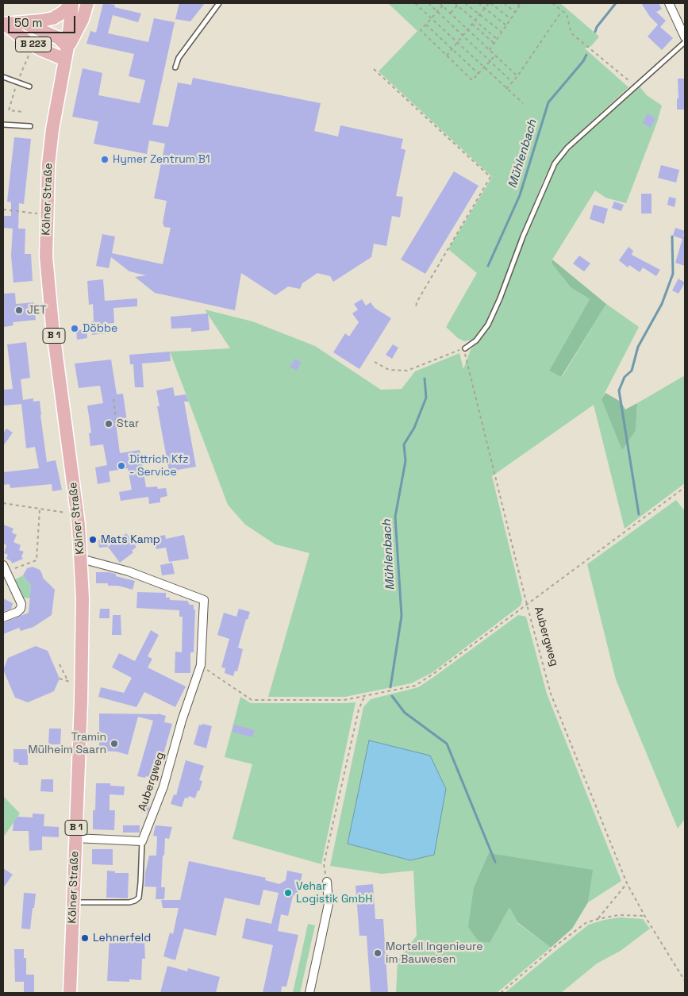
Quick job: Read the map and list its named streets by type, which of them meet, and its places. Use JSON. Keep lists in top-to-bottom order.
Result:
{
  "streets": {
    "main road": ["B 223", "Kölner Straße", "B 1"],
    "street": ["Aubergweg"]
  },
  "crossings": [
    ["B 223", "Kölner Straße"],
    ["Kölner Straße", "Aubergweg"]
  ],
  "water": ["Mühlenbach"],
  "places": [
    "Hymer Zentrum B1",
    "JET",
    "Döbbe",
    "Star",
    "Dittrich Kfz - Service",
    "Mats Kamp",
    "Tramin Mülheim Saarn",
    "Vehar Logistik GmbH",
    "Lehnerfeld",
    "Mortell Ingenieure im Bauwesen"
  ],
  "scale_bar": "50 m"
}
